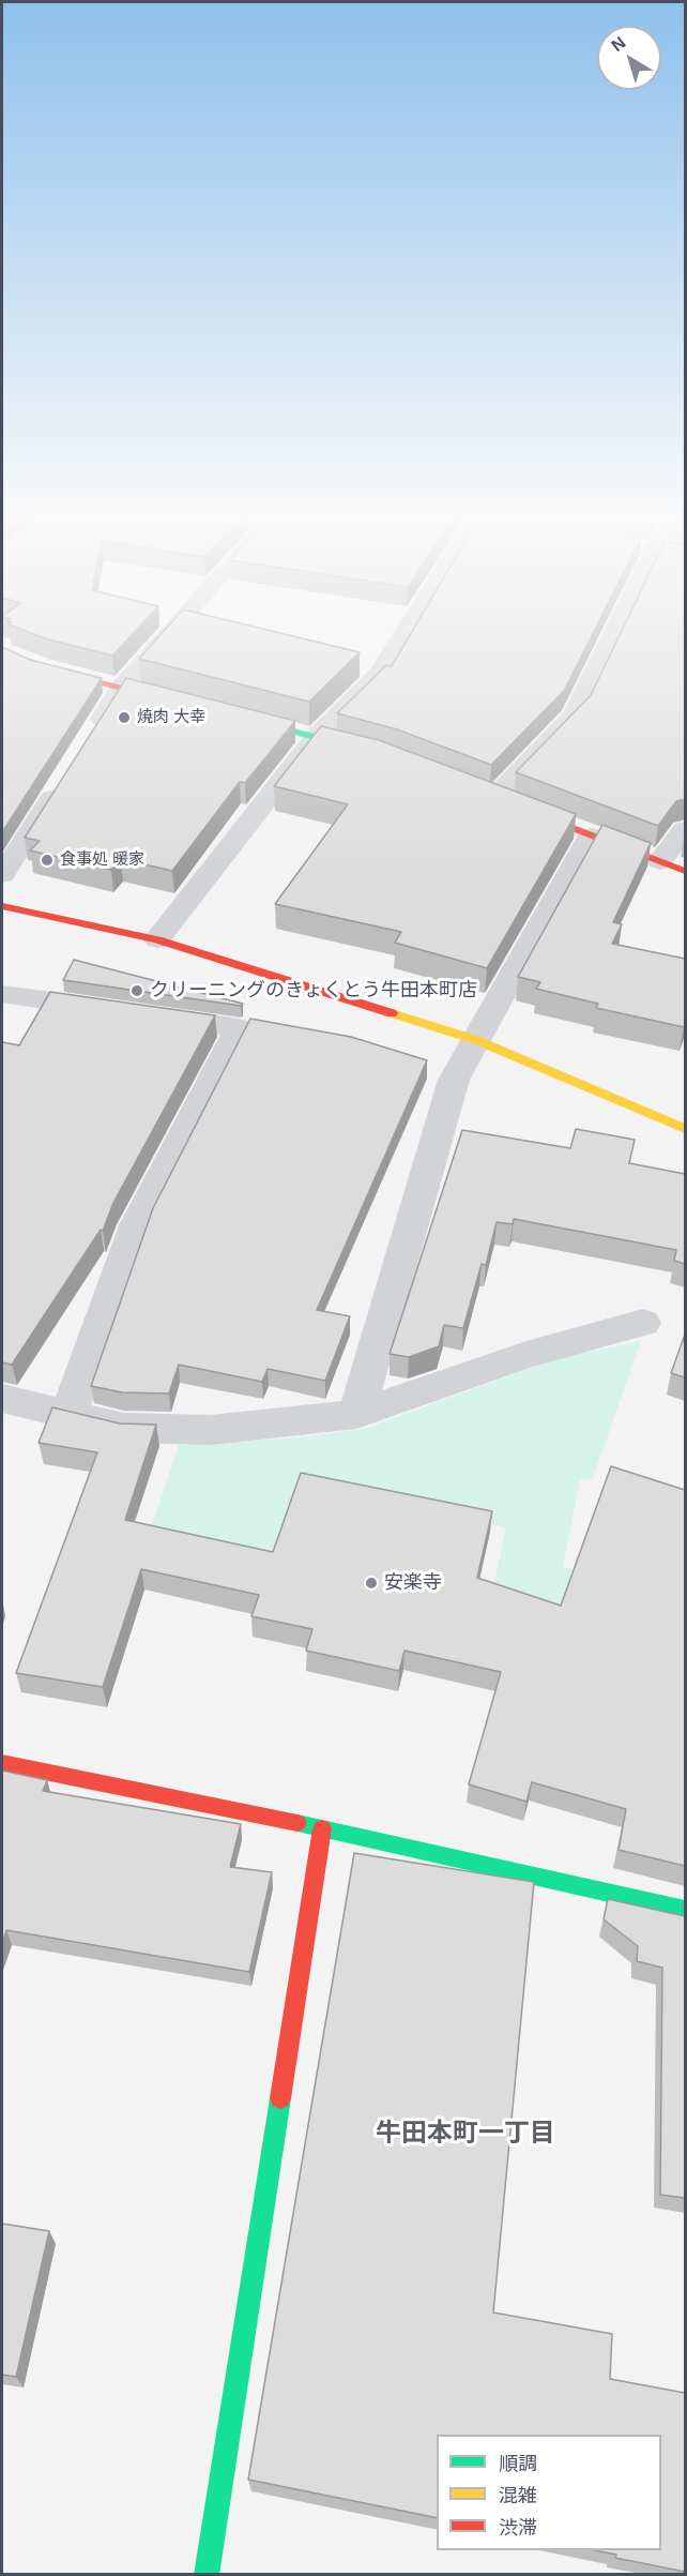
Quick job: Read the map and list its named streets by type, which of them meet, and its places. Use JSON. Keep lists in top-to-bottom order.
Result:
{
  "districts": ["牛田本町一丁目"],
  "places": [
    "焼肉 大幸",
    "食事処 暖家",
    "クリーニングのきょくとう牛田本町店",
    "安楽寺"
  ],
  "legend": ["順調", "混雑", "渋滞"],
  "north": "top left"
}
